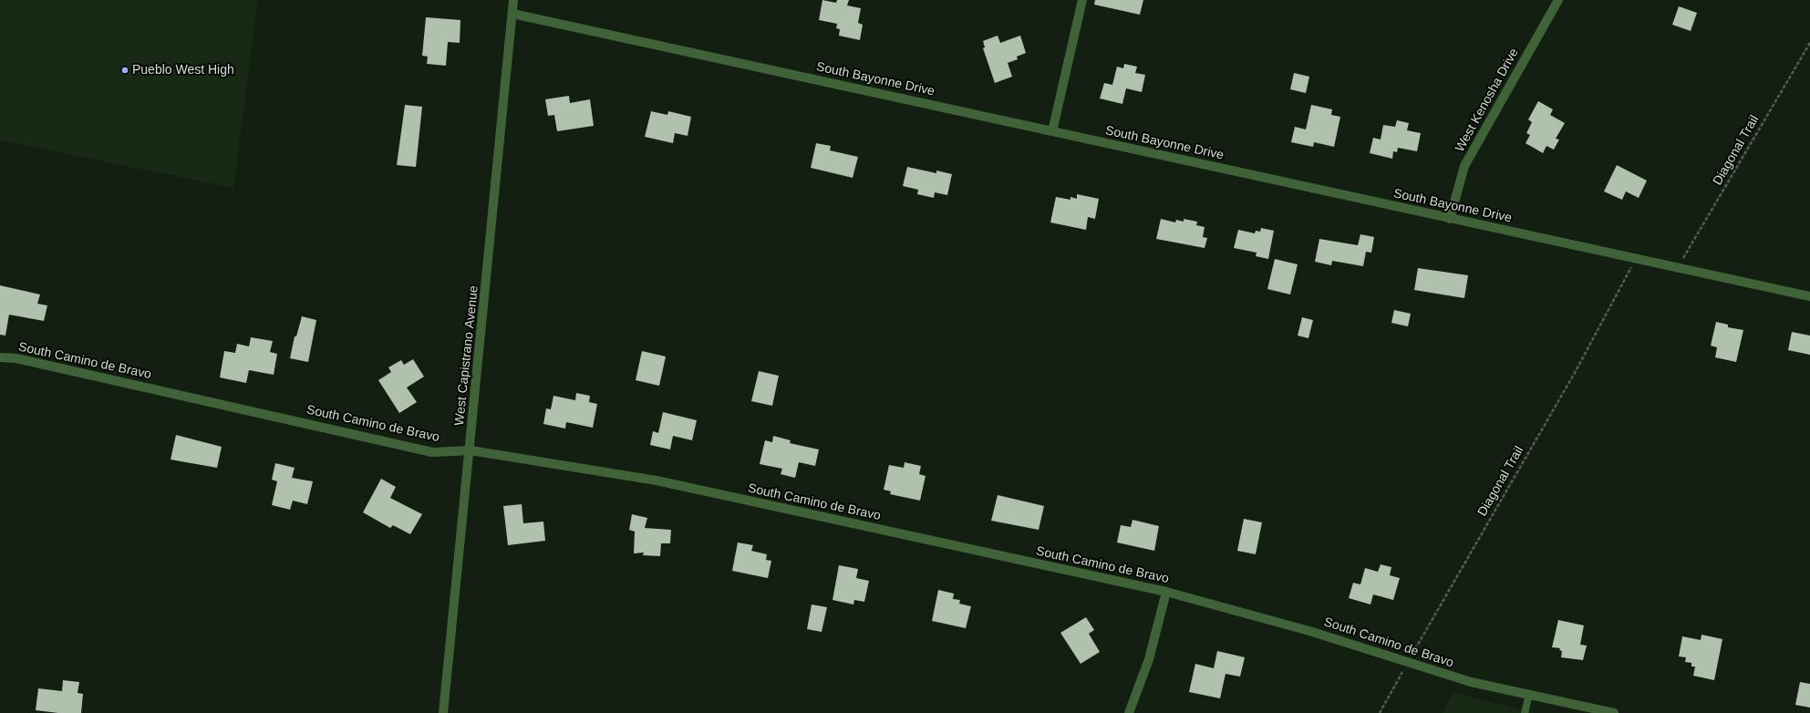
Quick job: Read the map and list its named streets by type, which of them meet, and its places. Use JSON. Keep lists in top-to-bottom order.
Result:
{
  "streets": {
    "street": [
      "South Bayonne Drive",
      "West Kenosha Drive",
      "West Capistrano Avenue",
      "South Camino de Bravo"
    ],
    "path": ["Diagonal Trail"]
  },
  "crossings": [
    ["South Bayonne Drive", "West Kenosha Drive"],
    ["South Bayonne Drive", "Diagonal Trail"],
    ["South Bayonne Drive", "West Capistrano Avenue"],
    ["Diagonal Trail", "South Camino de Bravo"],
    ["West Capistrano Avenue", "South Camino de Bravo"]
  ],
  "places": ["Pueblo West High"]
}
